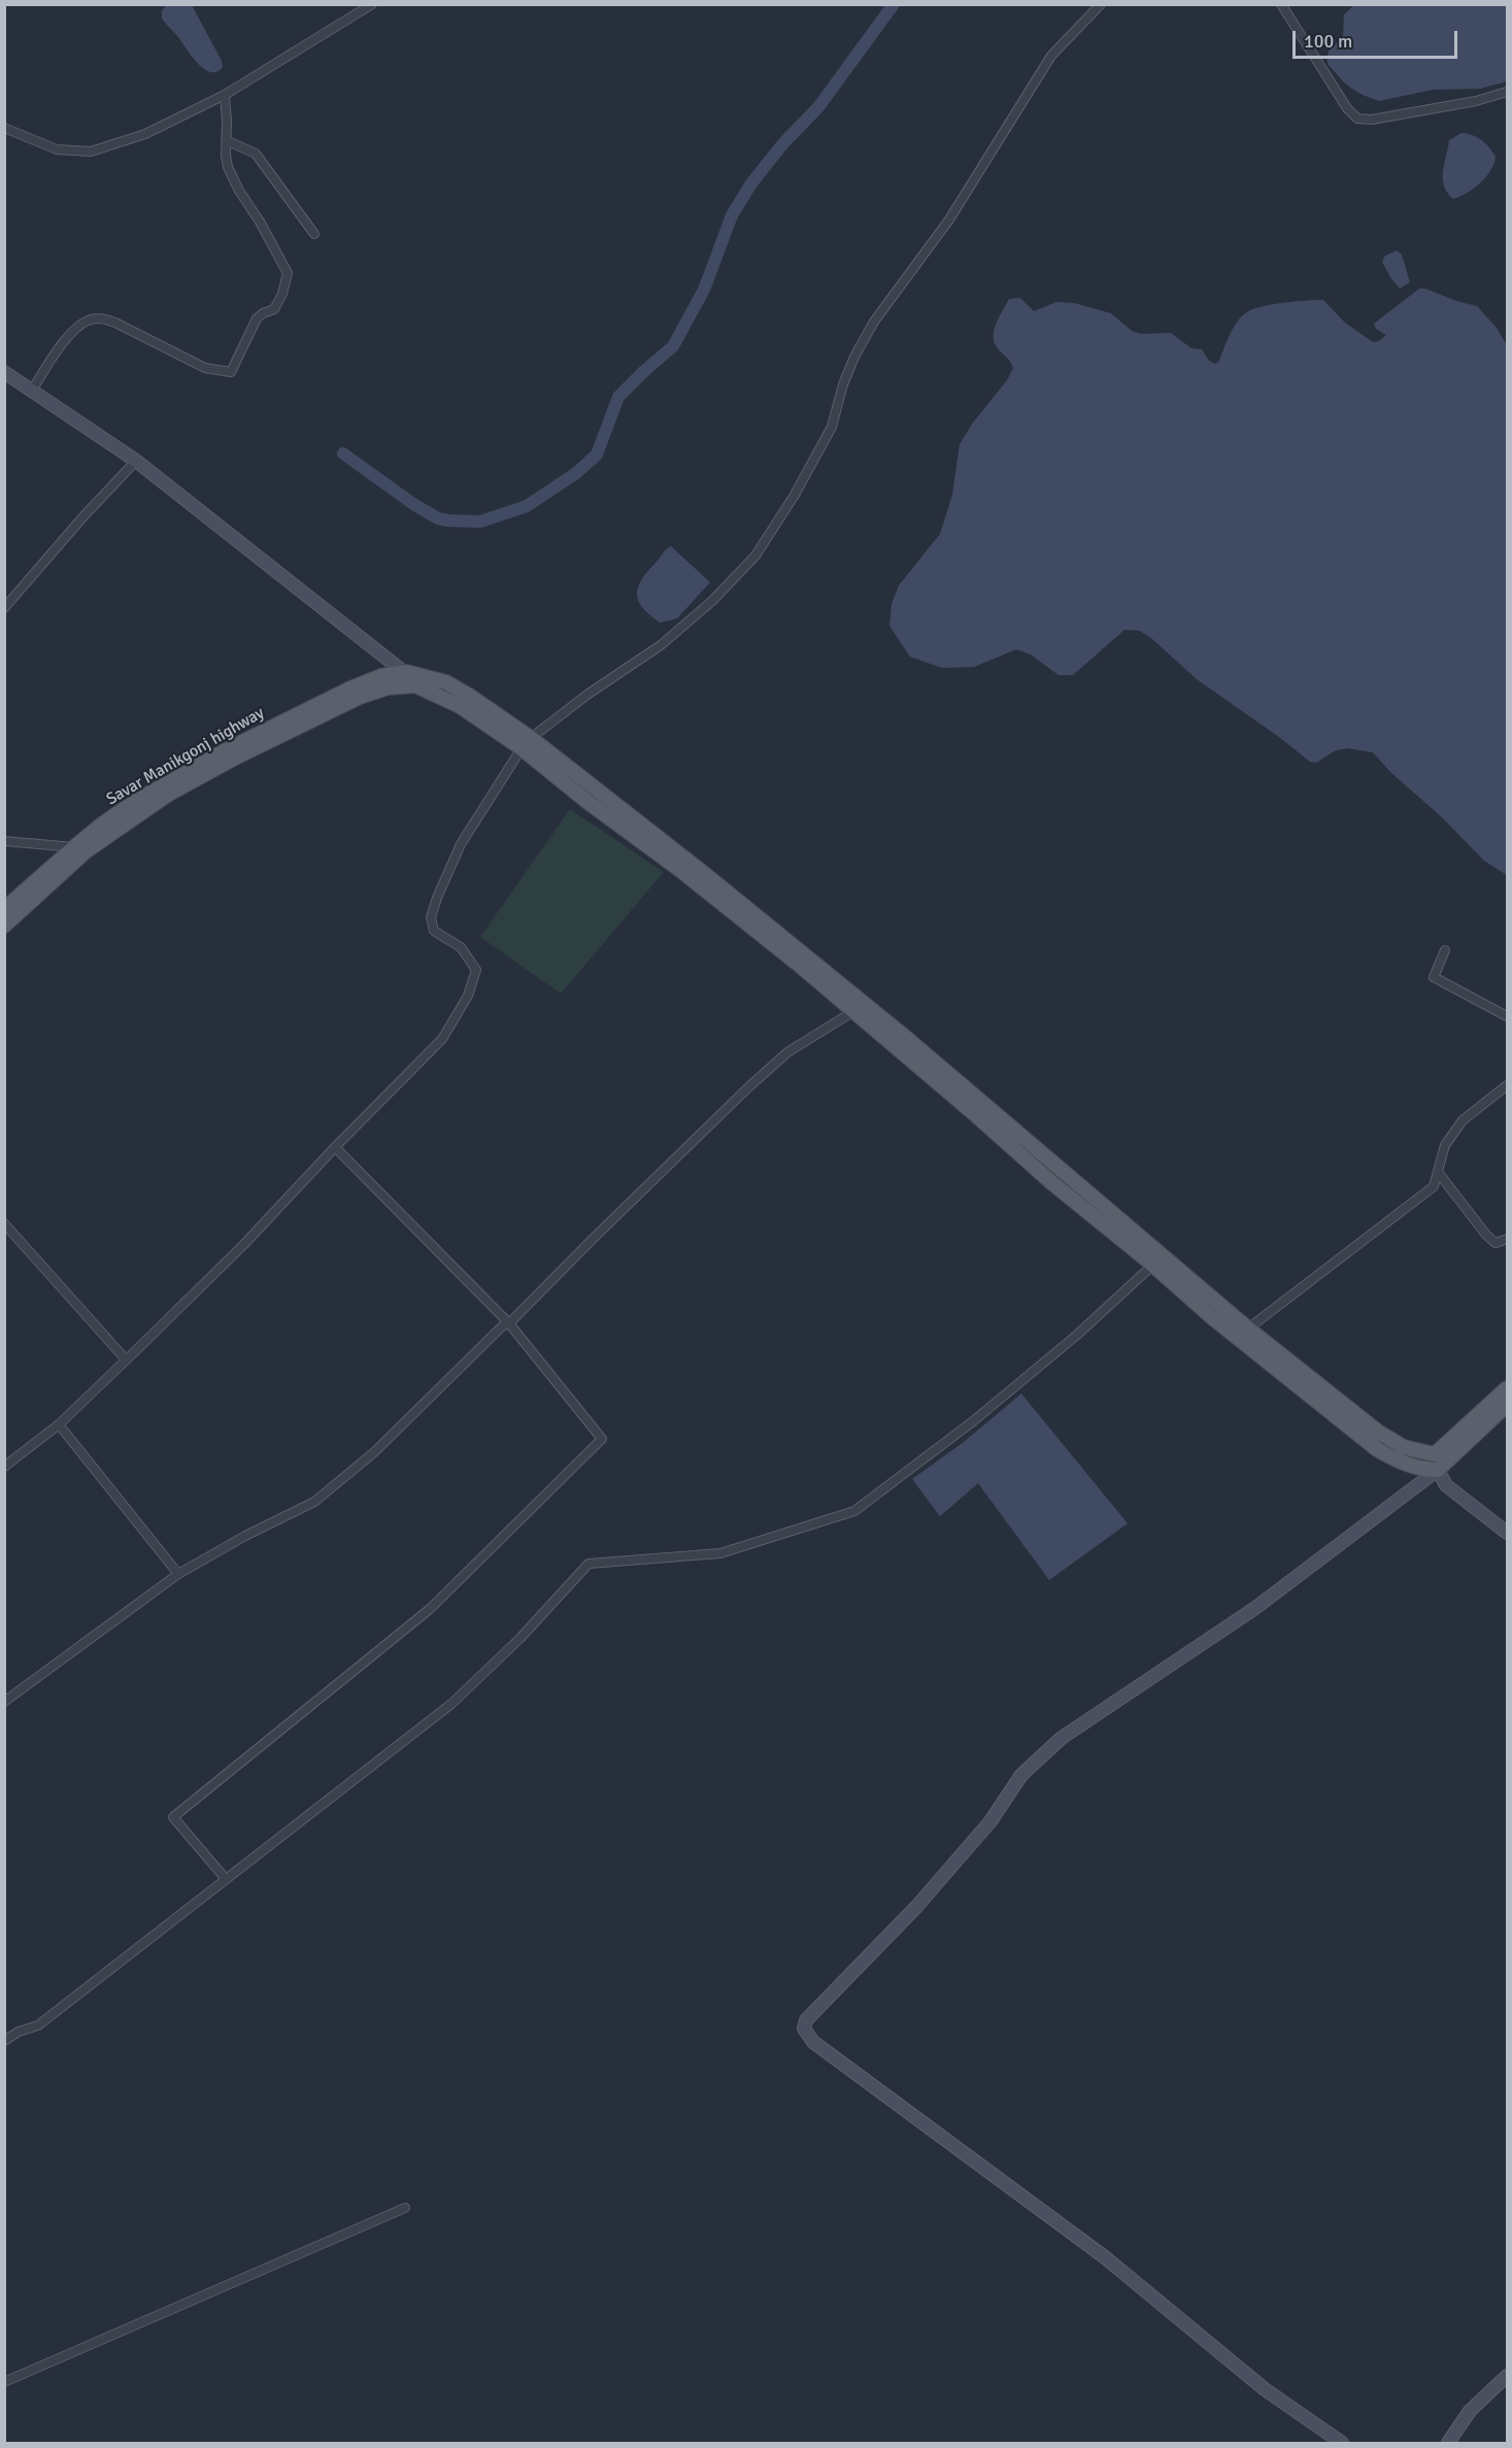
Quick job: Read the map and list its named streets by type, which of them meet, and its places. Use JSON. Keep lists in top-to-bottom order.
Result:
{
  "streets": {
    "main road": ["Savar Manikgonj highway"]
  },
  "scale_bar": "100 m"
}
